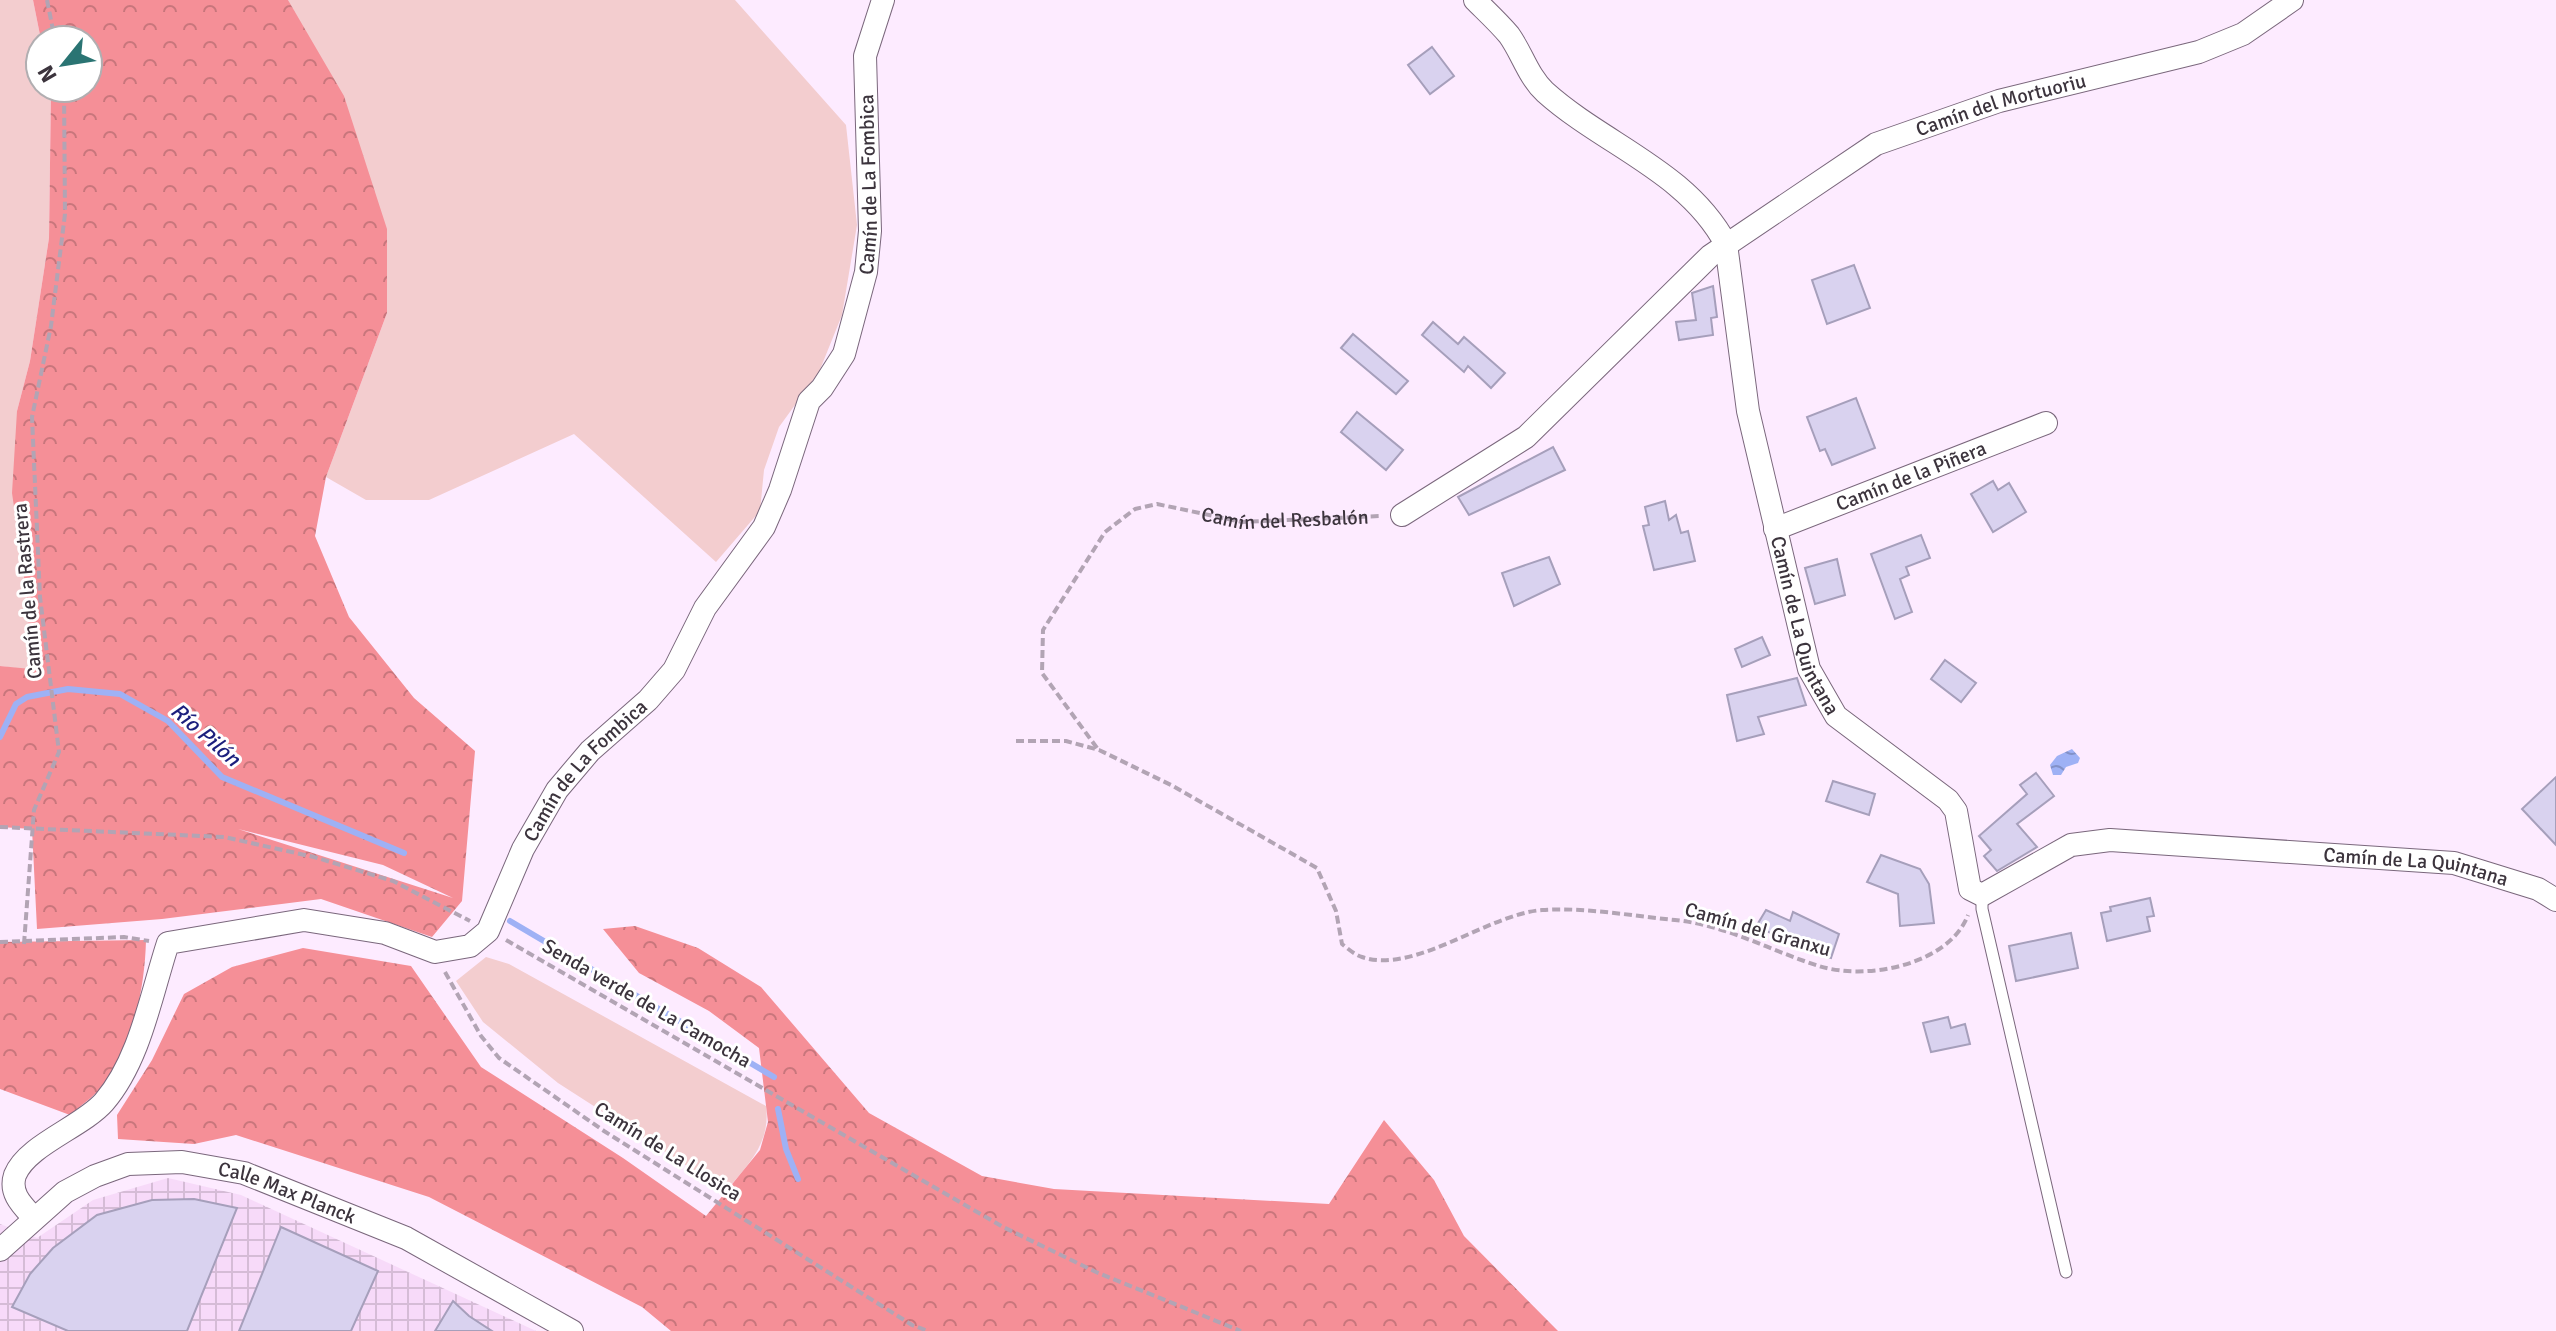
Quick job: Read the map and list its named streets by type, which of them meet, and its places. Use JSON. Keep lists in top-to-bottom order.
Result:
{
  "streets": {
    "street": [
      "Camín del Mortuoriu",
      "Camín de La Fombica",
      "Camín de la Piñera",
      "Camín de La Quintana",
      "Calle Max Planck"
    ],
    "path": [
      "Camín del Resbalón",
      "Camín de la Rastrera",
      "Camín del Granxu",
      "Senda verde de La Camocha",
      "Camín de La Llosica"
    ]
  },
  "crossings": [
    ["Camín del Mortuoriu", "Camín de La Quintana"],
    ["Camín de La Fombica", "Senda verde de La Camocha"],
    ["Camín de la Piñera", "Camín de La Quintana"],
    ["Camín del Resbalón", "Camín del Granxu"],
    ["Camín de la Rastrera", "Senda verde de La Camocha"],
    ["Camín de La Quintana", "Camín del Granxu"]
  ],
  "water": ["Río Pilón"],
  "north": "bottom left"
}
